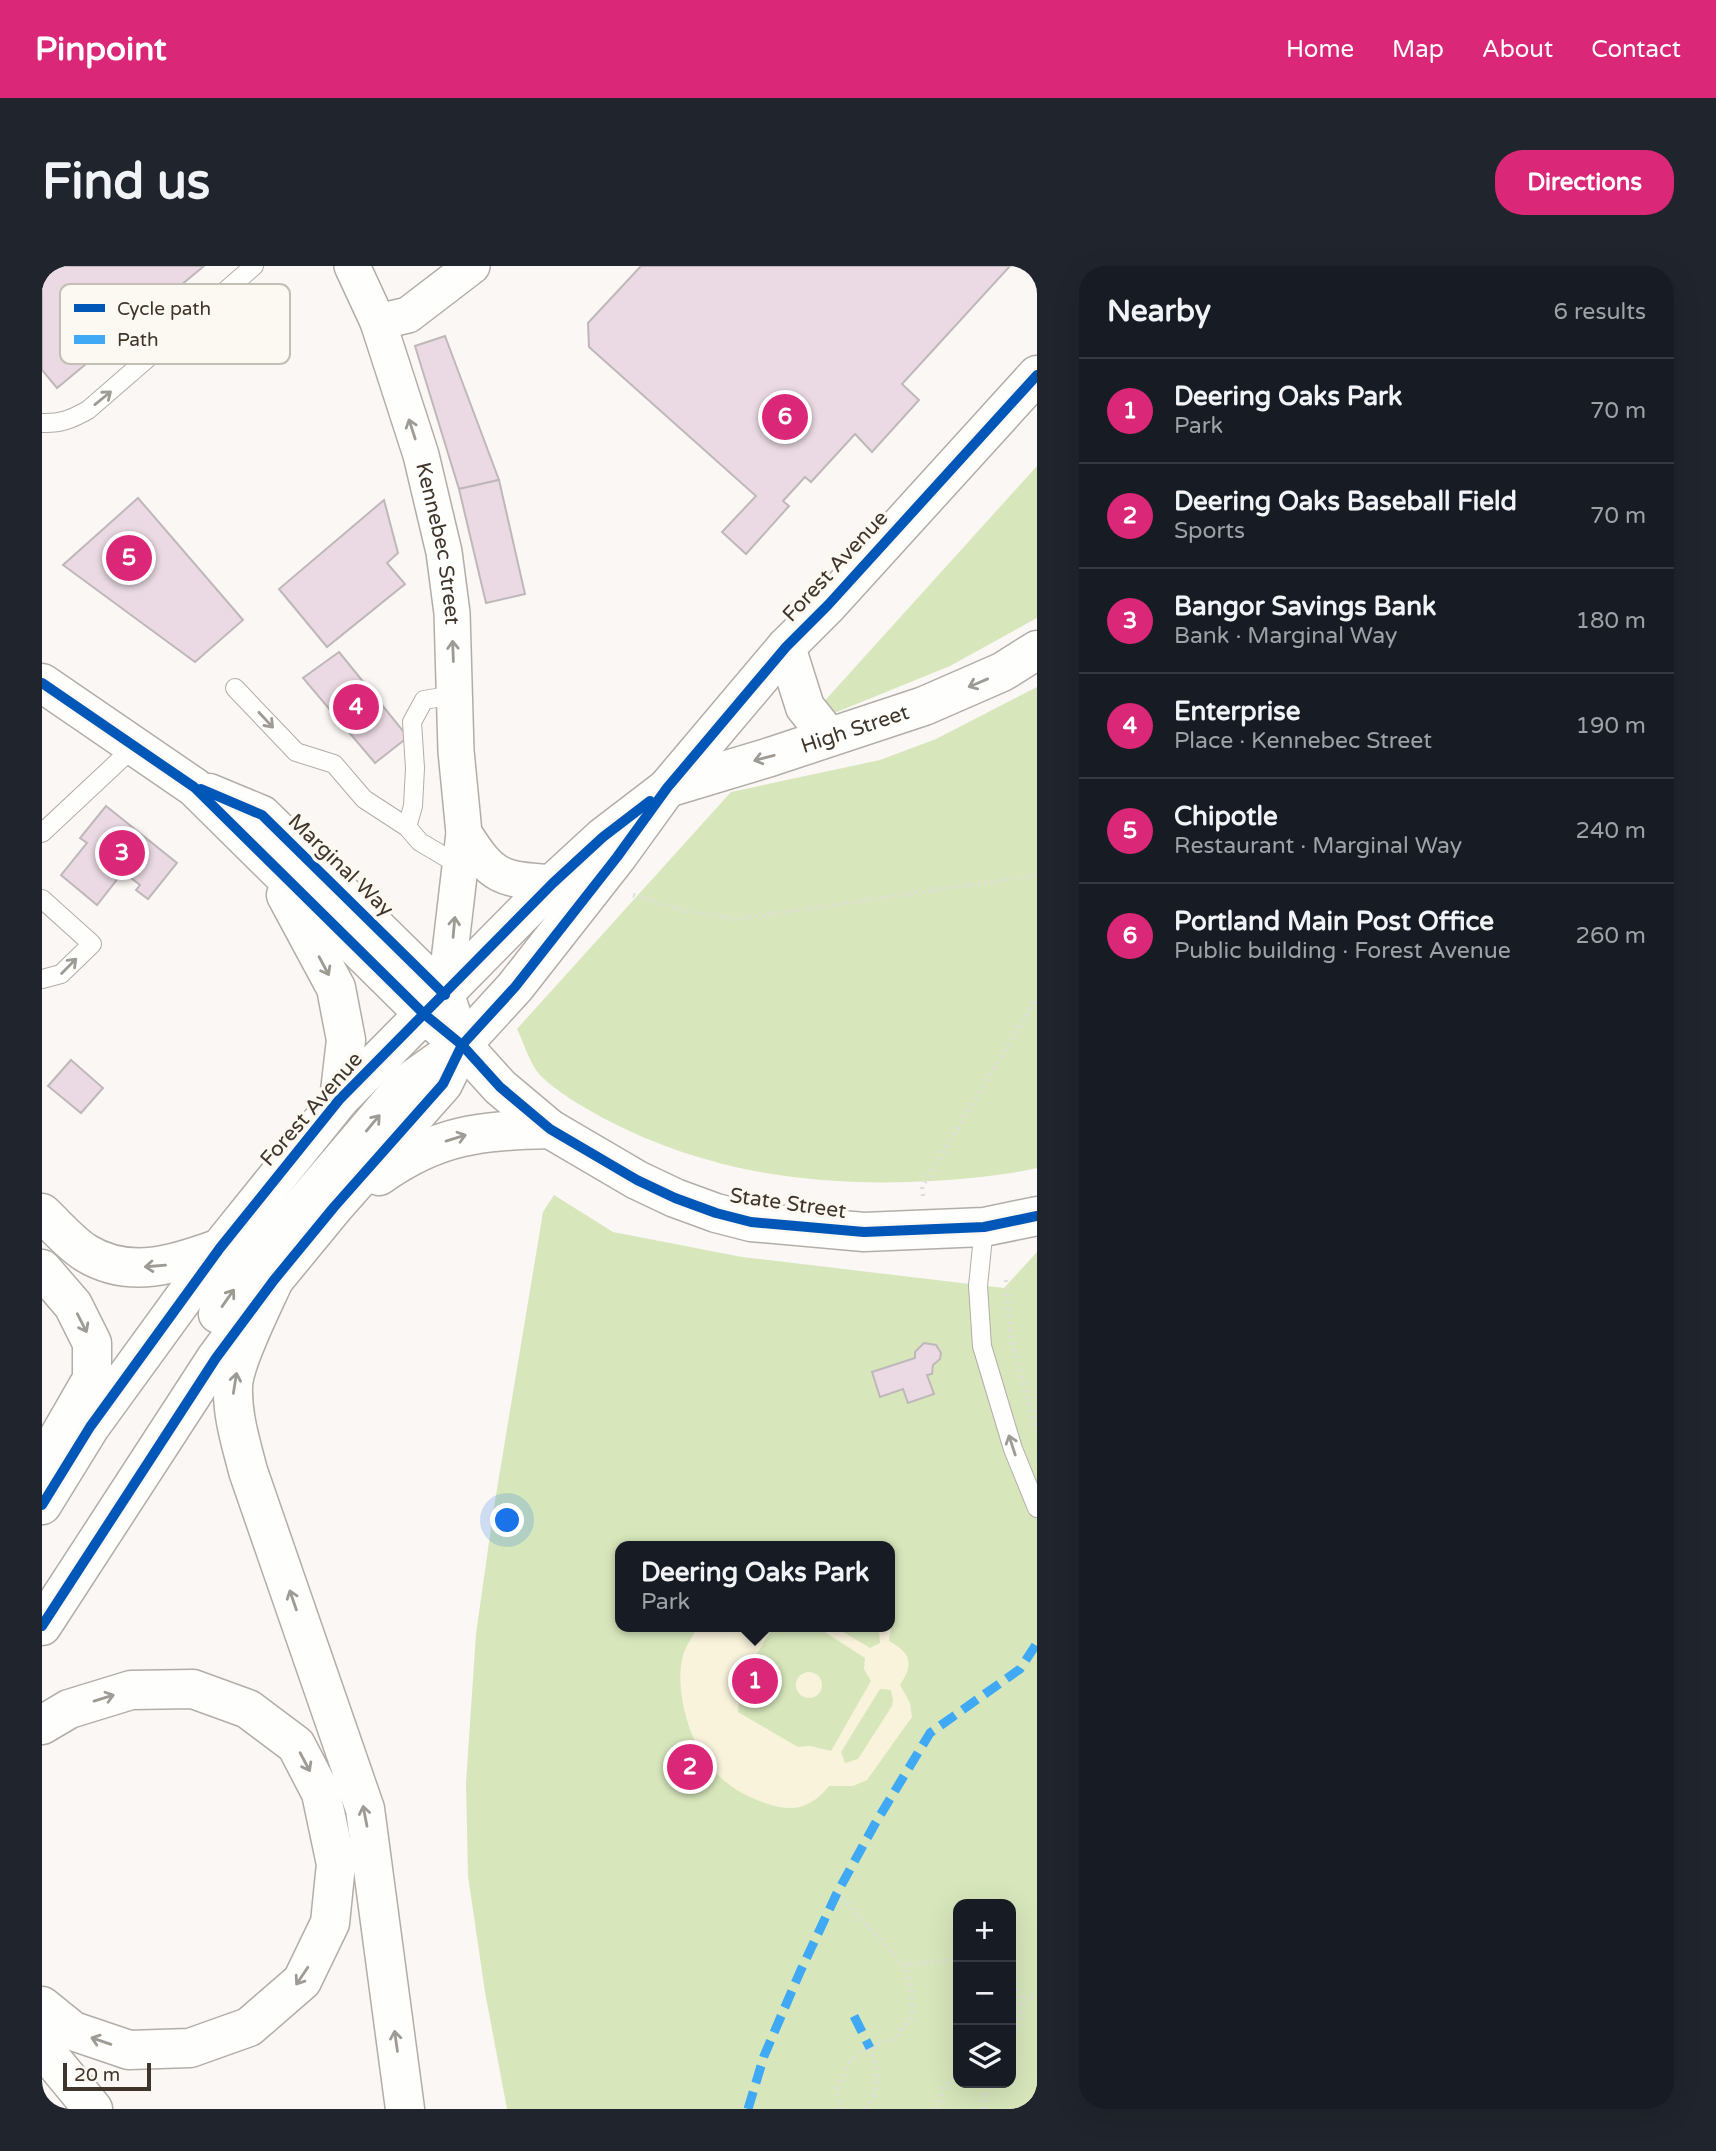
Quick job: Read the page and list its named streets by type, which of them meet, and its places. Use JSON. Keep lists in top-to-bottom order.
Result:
{
  "streets": {
    "main road": [
      "Forest Avenue",
      "High Street",
      "Marginal Way",
      "State Street"
    ],
    "street": ["Kennebec Street"]
  },
  "crossings": [
    ["Kennebec Street", "Forest Avenue"],
    ["Kennebec Street", "Marginal Way"],
    ["Forest Avenue", "High Street"],
    ["Forest Avenue", "Marginal Way"],
    ["Forest Avenue", "State Street"],
    ["Marginal Way", "State Street"]
  ],
  "one_way": ["Kennebec Street", "High Street"],
  "legend": ["Cycle path", "Path"],
  "scale_bar": "20 m",
  "page": {
    "header": "Pinpoint",
    "nav": [
      "Home",
      "Map",
      "About",
      "Contact"
    ],
    "buttons": "Directions",
    "title": "Find us",
    "heading": ["Nearby", "6 results"],
    "list": [
      {
        "mark": "1",
        "name": "Deering Oaks Park",
        "note": "Park",
        "value": "70 m"
      },
      {
        "mark": "2",
        "name": "Deering Oaks Baseball Field",
        "note": "Sports",
        "value": "70 m"
      },
      {
        "mark": "3",
        "name": "Bangor Savings Bank",
        "note": "Bank · Marginal Way",
        "value": "180 m"
      },
      {
        "mark": "4",
        "name": "Enterprise",
        "note": "Place · Kennebec Street",
        "value": "190 m"
      },
      {
        "mark": "5",
        "name": "Chipotle",
        "note": "Restaurant · Marginal Way",
        "value": "240 m"
      },
      {
        "mark": "6",
        "name": "Portland Main Post Office",
        "note": "Public building · Forest Avenue",
        "value": "260 m"
      }
    ],
    "pins": [
      "6",
      "5",
      "4",
      "3",
      "1",
      "2"
    ],
    "popup": ["Deering Oaks Park", "Park"],
    "map_buttons": ["+", "−"],
    "scale": "20 m"
  }
}
